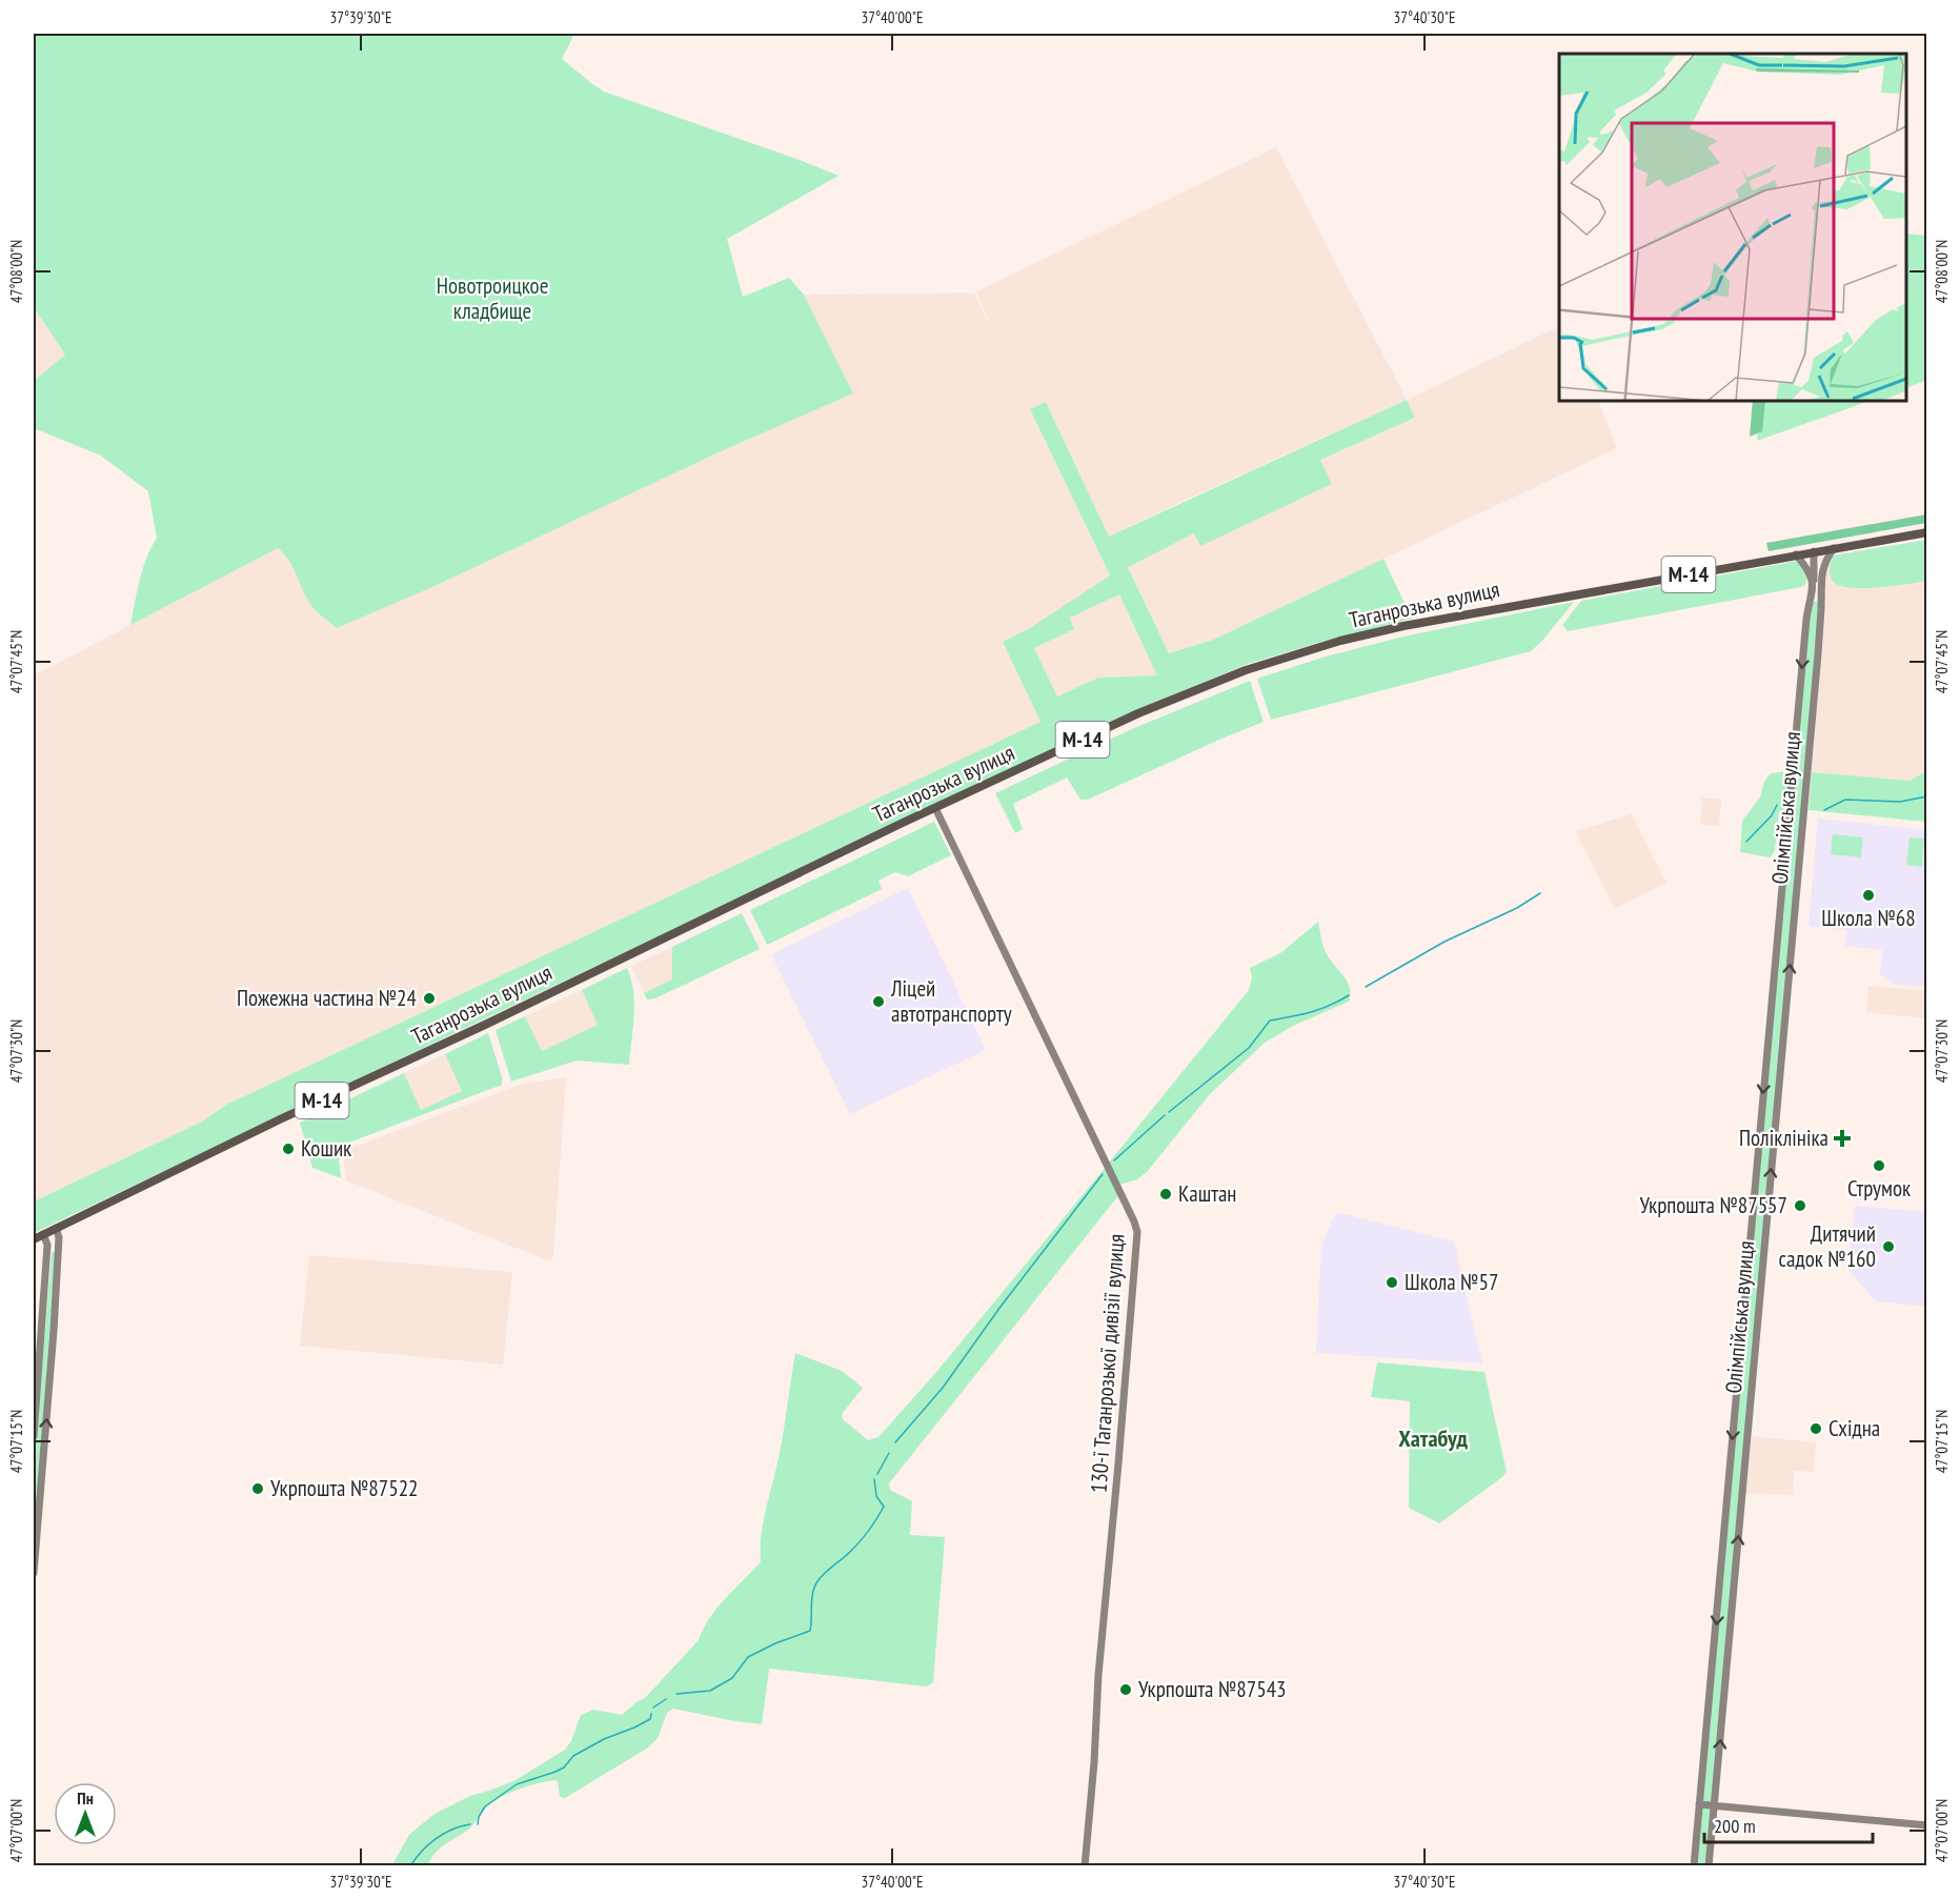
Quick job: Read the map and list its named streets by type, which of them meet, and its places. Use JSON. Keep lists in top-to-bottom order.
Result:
{
  "streets": {
    "highway": ["М-14", "Таганрозька вулиця"],
    "main road": ["Олімпійська вулиця", "130-ї Таганрозької дивізії вулиця"]
  },
  "crossings": [
    ["Таганрозька вулиця", "Олімпійська вулиця"],
    ["Таганрозька вулиця", "130-ї Таганрозької дивізії вулиця"]
  ],
  "districts": ["Хатабуд"],
  "parks": ["Новотроицкое кладбище"],
  "places": {
    "other": [
      "Школа №68",
      "Пожежна частина №24",
      "Ліцей автотранспорту",
      "Кошик",
      "Струмок",
      "Каштан",
      "Укрпошта №87557",
      "Дитячий садок №160",
      "Школа №57",
      "Східна",
      "Укрпошта №87522",
      "Укрпошта №87543"
    ],
    "health": ["Поліклініка"]
  },
  "scale_bar": "200 m",
  "north": "top",
  "coordinates": [
    "37°39'30\"E",
    "37°40'00\"E",
    "37°40'30\"E",
    "47°08'00\"N",
    "47°07'45\"N",
    "47°07'30\"N",
    "47°07'15\"N",
    "47°07'00\"N"
  ]
}
